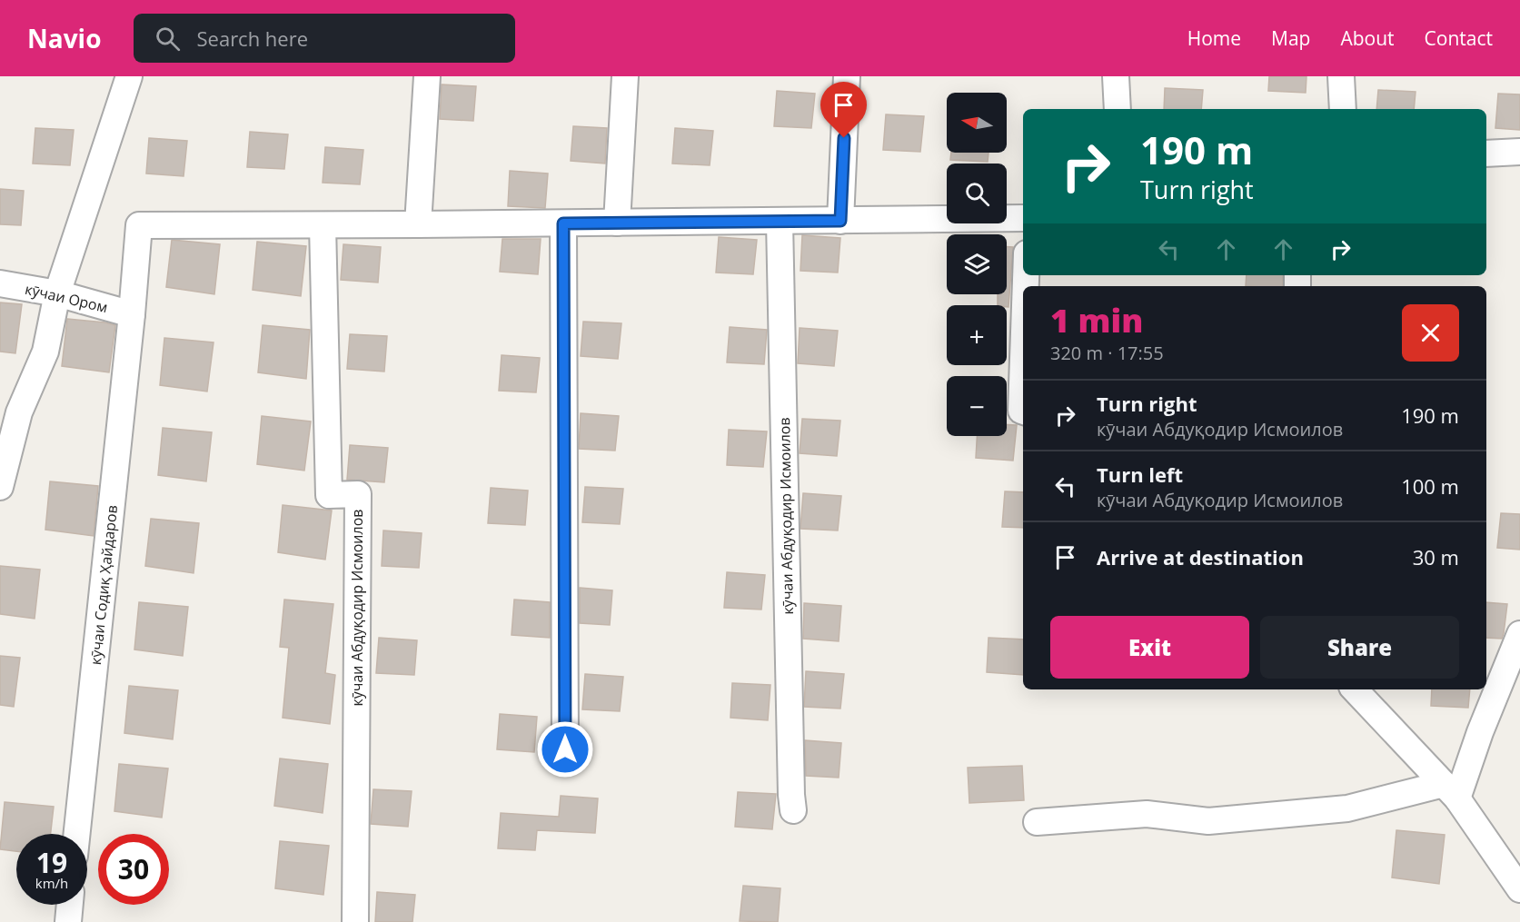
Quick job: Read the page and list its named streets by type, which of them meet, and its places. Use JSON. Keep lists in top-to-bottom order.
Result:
{
  "streets": {
    "street": ["кӯчаи Ором", "кӯчаи Абдуқодир Исмоилов", "кӯчаи Содиқ Ҳайдаров"]
  },
  "crossings": [
    ["кӯчаи Ором", "кӯчаи Содиқ Ҳайдаров"]
  ],
  "north": "left",
  "page": {
    "header": "Navio",
    "search": "Search here",
    "nav": [
      "Home",
      "Map",
      "About",
      "Contact"
    ],
    "map_buttons": ["+", "−"],
    "turn": ["190 m", "Turn right"],
    "heading": ["1 min", "320 m · 17:55"],
    "list": [
      {
        "name": "Turn right",
        "note": "кӯчаи Абдуқодир Исмоилов",
        "value": "190 m"
      },
      {
        "name": "Turn left",
        "note": "кӯчаи Абдуқодир Исмоилов",
        "value": "100 m"
      },
      {
        "name": "Arrive at destination",
        "value": "30 m"
      }
    ],
    "buttons": ["Exit", "Share"],
    "speed": "19 km/h",
    "limit": "30"
  }
}
